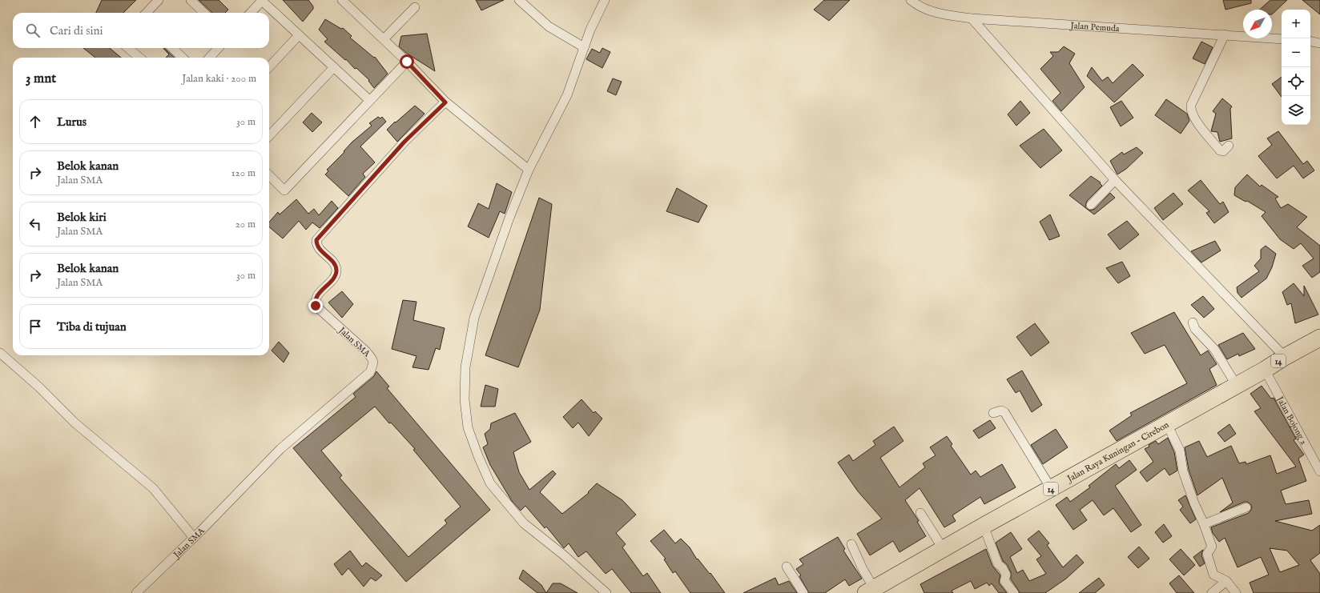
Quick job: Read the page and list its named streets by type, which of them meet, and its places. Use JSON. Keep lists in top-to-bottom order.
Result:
{
  "streets": {
    "highway": ["14", "Jalan Raya Kuningan - Cirebon"],
    "street": ["Jalan Pemuda", "Jalan SMA", "Jalan Bojong 2"]
  },
  "crossings": [
    ["Jalan Bojong 2", "Jalan Raya Kuningan - Cirebon"]
  ],
  "north": "bottom left",
  "page": {
    "map_buttons": ["+", "−"],
    "search": "Cari di sini",
    "heading": ["3 mnt", "Jalan kaki · 200 m"],
    "list": [
      ["Lurus", "30 m"],
      ["Belok kanan", "Jalan SMA", "120 m"],
      ["Belok kiri", "Jalan SMA", "20 m"],
      ["Belok kanan", "Jalan SMA", "30 m"],
      "Tiba di tujuan"
    ]
  }
}
